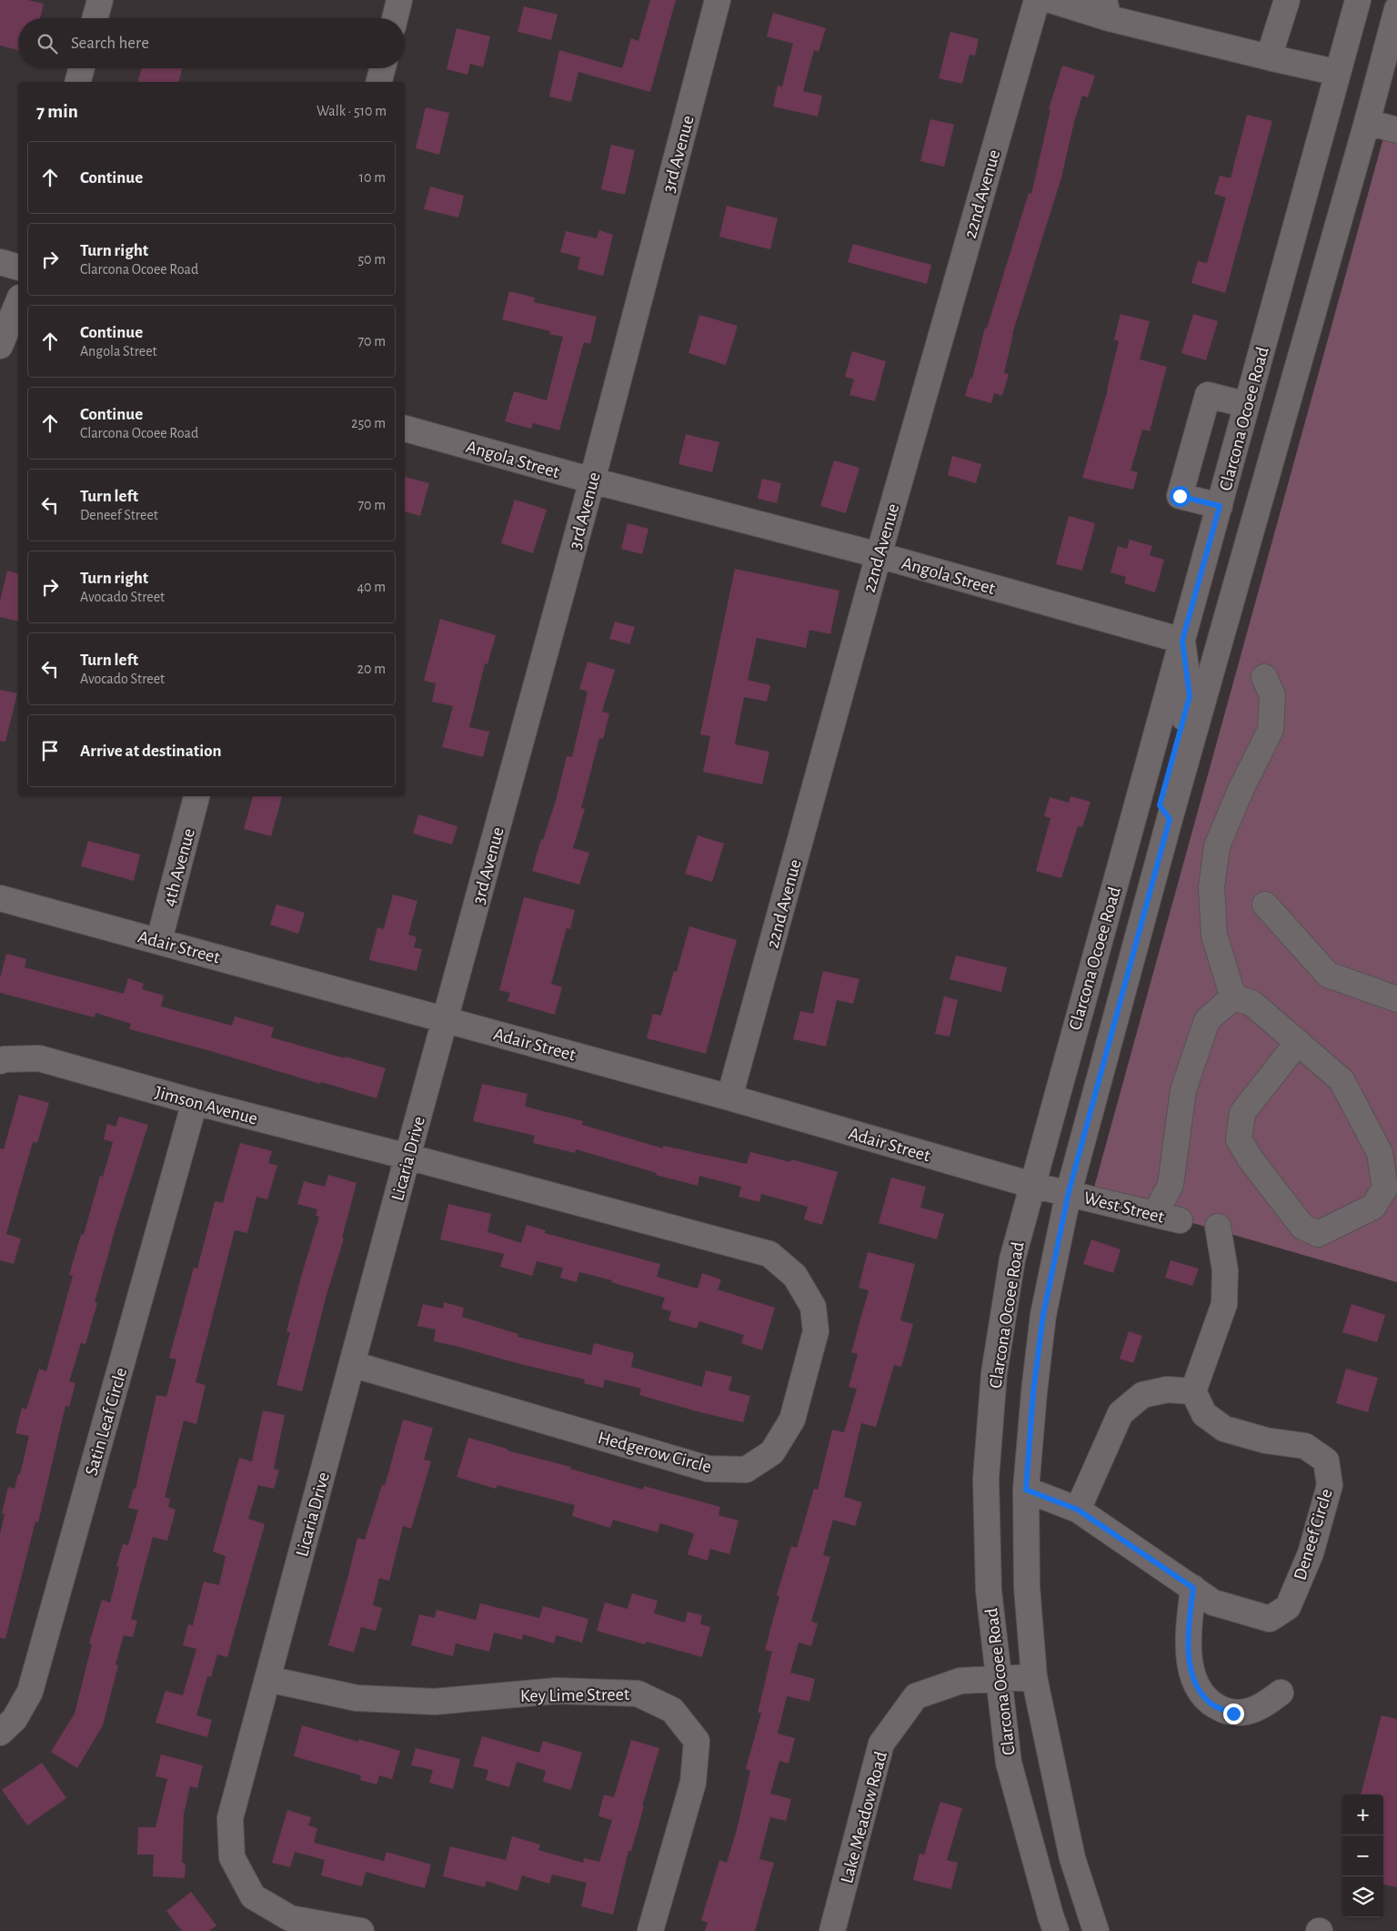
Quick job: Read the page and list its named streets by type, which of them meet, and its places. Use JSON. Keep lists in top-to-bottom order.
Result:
{
  "streets": {
    "street": [
      "3rd Avenue",
      "22nd Avenue",
      "Clarcona Ocoee Road",
      "Angola Street",
      "4th Avenue",
      "Adair Street",
      "Jimson Avenue",
      "Licaria Drive",
      "West Street",
      "Satin Leaf Circle",
      "Hedgerow Circle",
      "Deneef Circle",
      "Key Lime Street",
      "Lake Meadow Road"
    ]
  },
  "crossings": [
    ["3rd Avenue", "Angola Street"],
    ["3rd Avenue", "Adair Street"],
    ["3rd Avenue", "Licaria Drive"],
    ["22nd Avenue", "Angola Street"],
    ["22nd Avenue", "Adair Street"],
    ["Clarcona Ocoee Road", "Angola Street"],
    ["Clarcona Ocoee Road", "Adair Street"],
    ["Clarcona Ocoee Road", "West Street"],
    ["Clarcona Ocoee Road", "Lake Meadow Road"],
    ["4th Avenue", "Adair Street"],
    ["Adair Street", "Licaria Drive"],
    ["Adair Street", "West Street"],
    ["Jimson Avenue", "Licaria Drive"],
    ["Jimson Avenue", "Satin Leaf Circle"],
    ["Jimson Avenue", "Hedgerow Circle"],
    ["Licaria Drive", "Hedgerow Circle"],
    ["Licaria Drive", "Key Lime Street"]
  ],
  "page": {
    "search": "Search here",
    "heading": ["7 min", "Walk · 510 m"],
    "list": [
      ["Continue", "10 m"],
      ["Turn right", "Clarcona Ocoee Road", "50 m"],
      ["Continue", "Angola Street", "70 m"],
      ["Continue", "Clarcona Ocoee Road", "250 m"],
      ["Turn left", "Deneef Street", "70 m"],
      ["Turn right", "Avocado Street", "40 m"],
      ["Turn left", "Avocado Street", "20 m"],
      "Arrive at destination"
    ],
    "map_buttons": ["+", "−"]
  }
}
